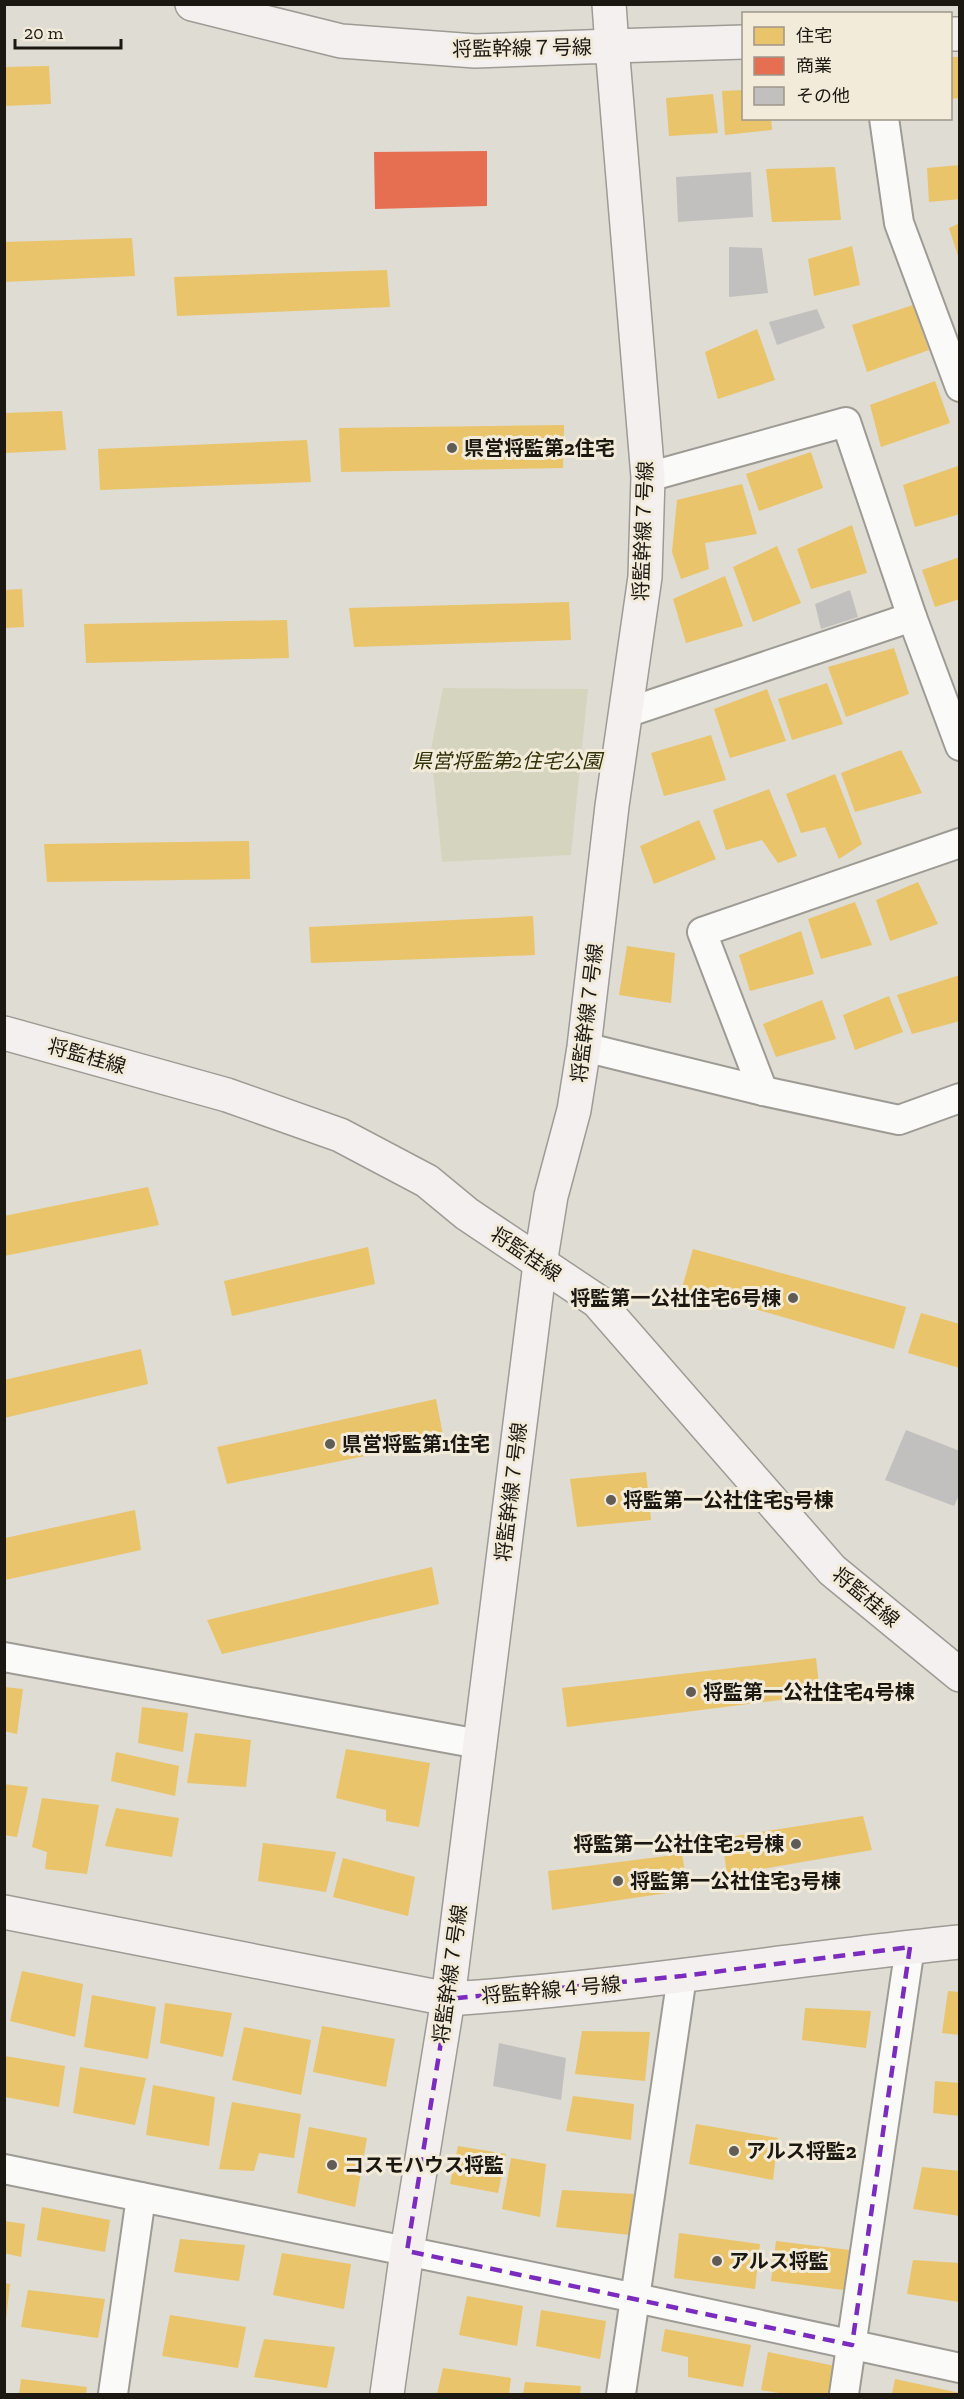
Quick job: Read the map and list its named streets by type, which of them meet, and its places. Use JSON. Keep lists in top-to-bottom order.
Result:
{
  "streets": {
    "street": ["将監幹線７号線", "将監桂線", "将監幹線４号線"]
  },
  "crossings": [
    ["将監幹線７号線", "将監桂線"],
    ["将監幹線７号線", "将監幹線４号線"]
  ],
  "parks": ["県営将監第2住宅公園"],
  "places": [
    "県営将監第2住宅",
    "将監第一公社住宅6号棟",
    "県営将監第1住宅",
    "将監第一公社住宅5号棟",
    "将監第一公社住宅4号棟",
    "将監第一公社住宅2号棟",
    "将監第一公社住宅3号棟",
    "アルス将監2",
    "コスモハウス将監",
    "アルス将監"
  ],
  "legend": ["住宅", "商業", "その他"],
  "scale_bar": "20 m"
}
